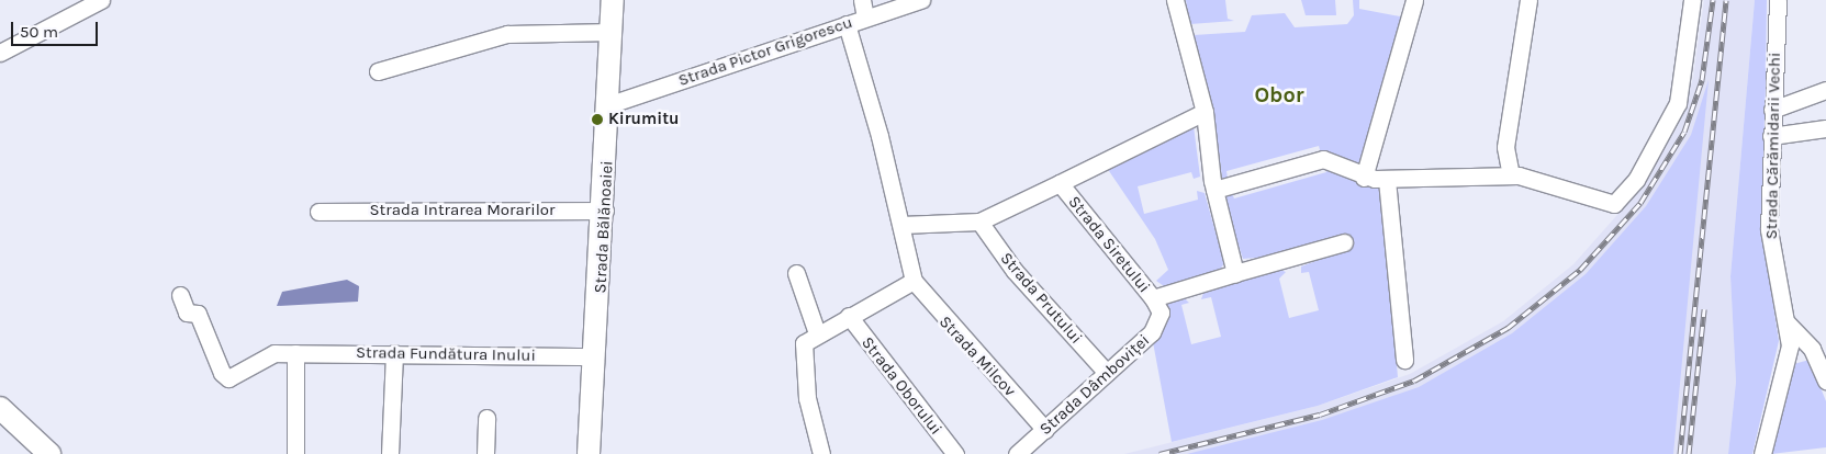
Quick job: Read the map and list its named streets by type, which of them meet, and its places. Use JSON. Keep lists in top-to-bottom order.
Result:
{
  "streets": {
    "main road": ["Strada Bălănoaiei"],
    "street": [
      "Strada Pictor Grigorescu",
      "Strada Cărămidarii Vechi",
      "Strada Intrarea Morarilor",
      "Strada Siretului",
      "Strada Prutului",
      "Strada Fundătura Inului",
      "Strada Milcov",
      "Strada Dâmboviței",
      "Strada Oborului"
    ]
  },
  "crossings": [
    ["Strada Pictor Grigorescu", "Strada Bălănoaiei"],
    ["Strada Intrarea Morarilor", "Strada Bălănoaiei"],
    ["Strada Bălănoaiei", "Strada Fundătura Inului"],
    ["Strada Siretului", "Strada Prutului"],
    ["Strada Siretului", "Strada Dâmboviței"],
    ["Strada Prutului", "Strada Dâmboviței"],
    ["Strada Milcov", "Strada Dâmboviței"]
  ],
  "districts": ["Obor"],
  "places": ["Kirumitu"],
  "scale_bar": "50 m"
}
